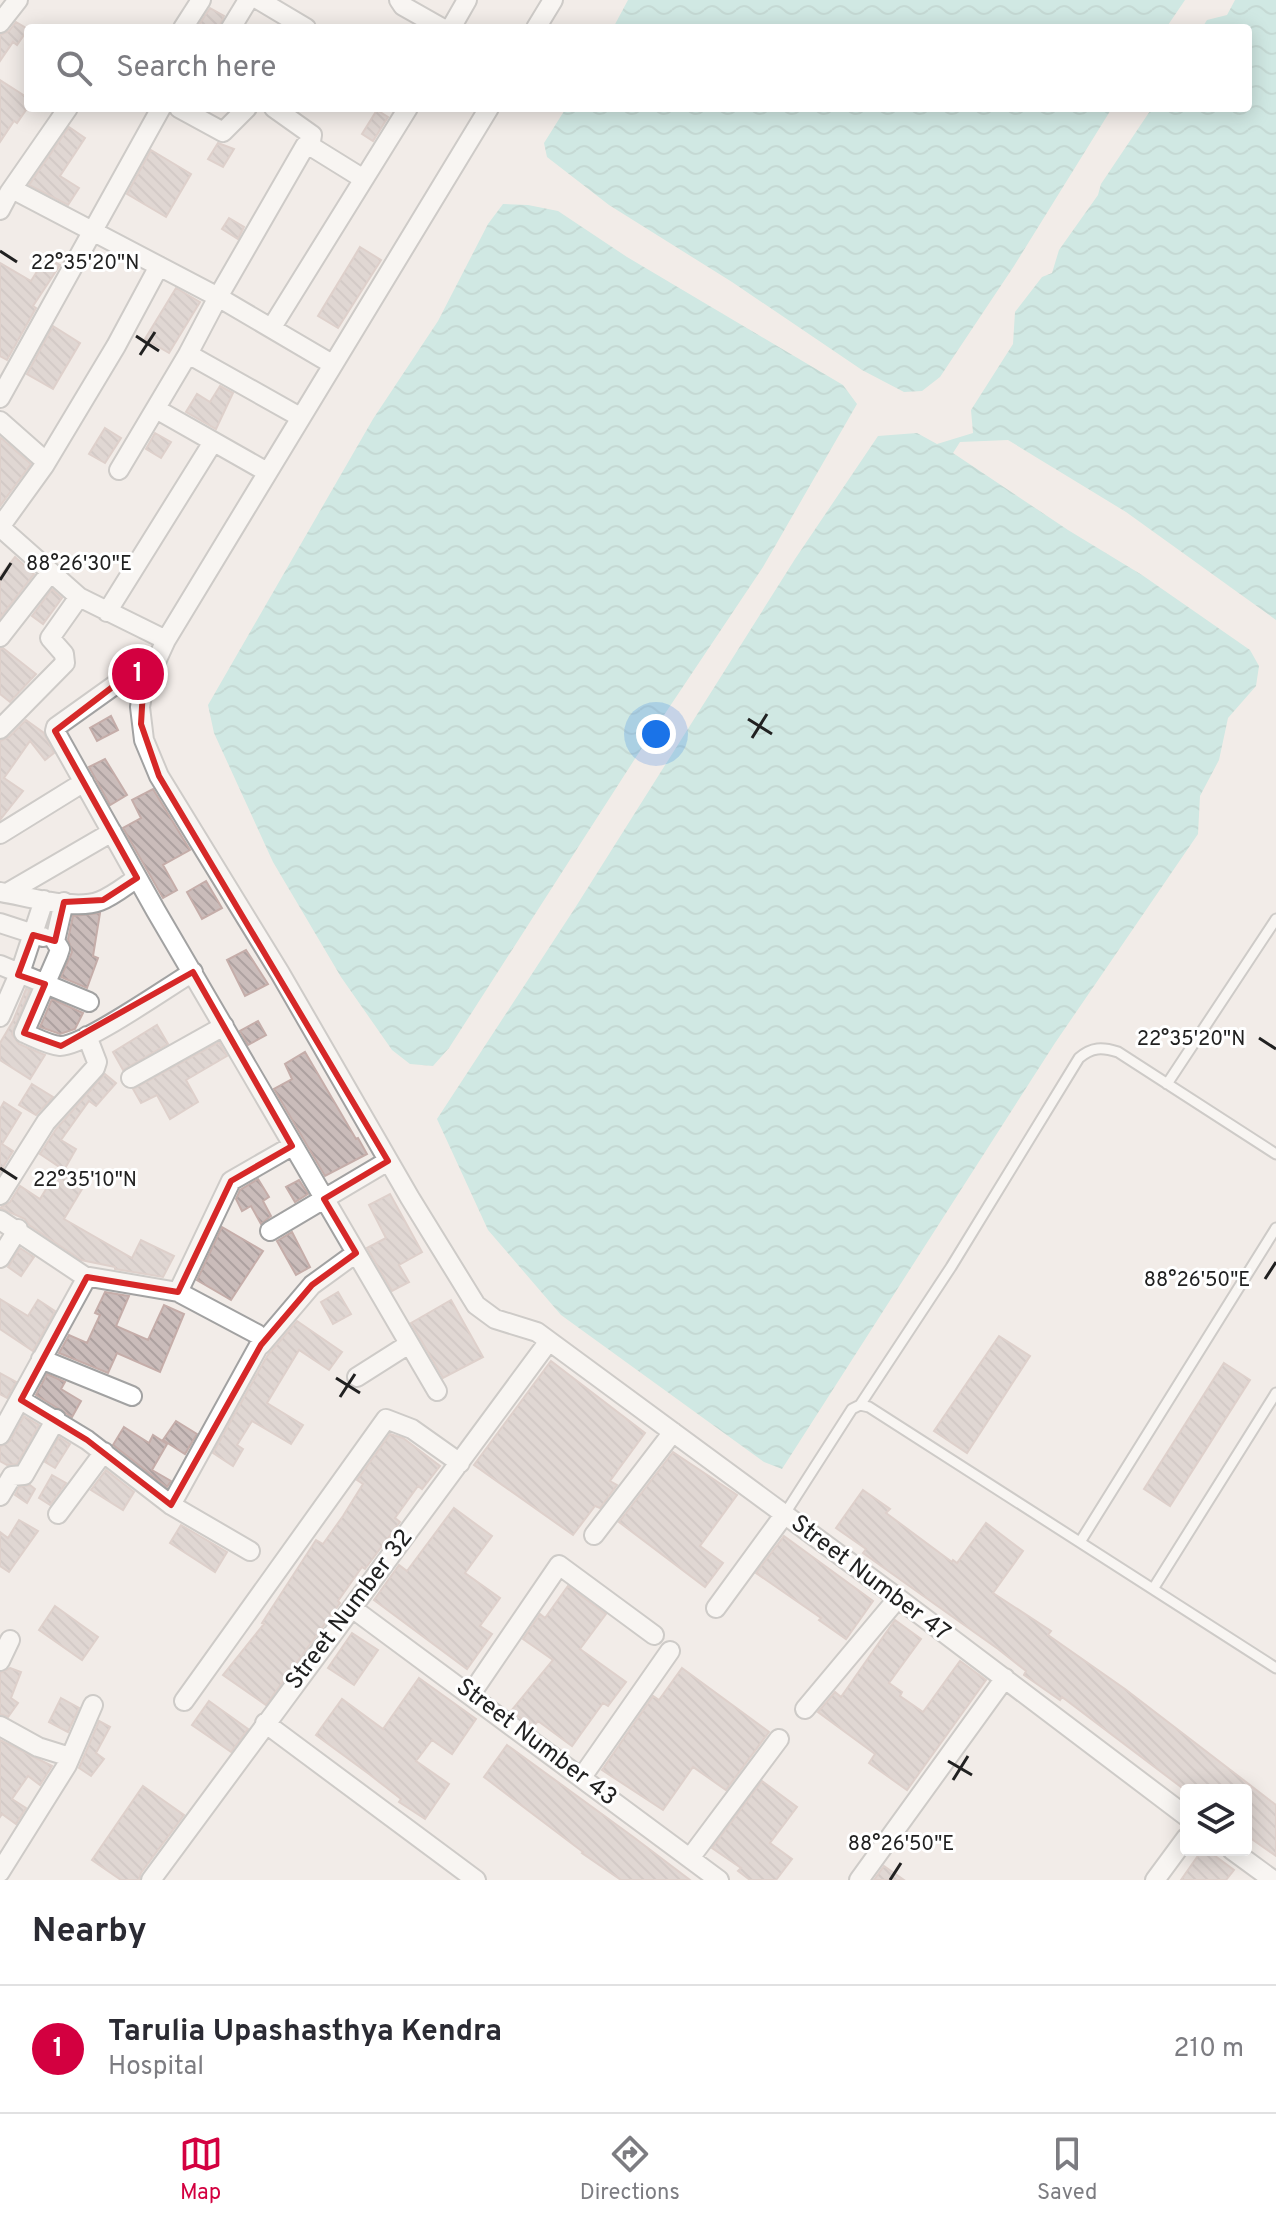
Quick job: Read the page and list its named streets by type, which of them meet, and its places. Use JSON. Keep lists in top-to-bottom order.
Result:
{
  "streets": {
    "street": ["Street Number 47", "Street Number 32", "Street Number 43"]
  },
  "crossings": [
    ["Street Number 47", "Street Number 32"],
    ["Street Number 32", "Street Number 43"]
  ],
  "page": {
    "search": "Search here",
    "pins": "1",
    "heading": "Nearby",
    "list": [
      {
        "mark": "1",
        "name": "Tarulia Upashasthya Kendra",
        "note": "Hospital",
        "value": "210 m"
      }
    ],
    "nav": ["Map", "Directions", "Saved"]
  },
  "coordinates": [
    "22°35'20\"N",
    "88°26'30\"E",
    "22°35'10\"N",
    "88°26'50\"E"
  ]
}
